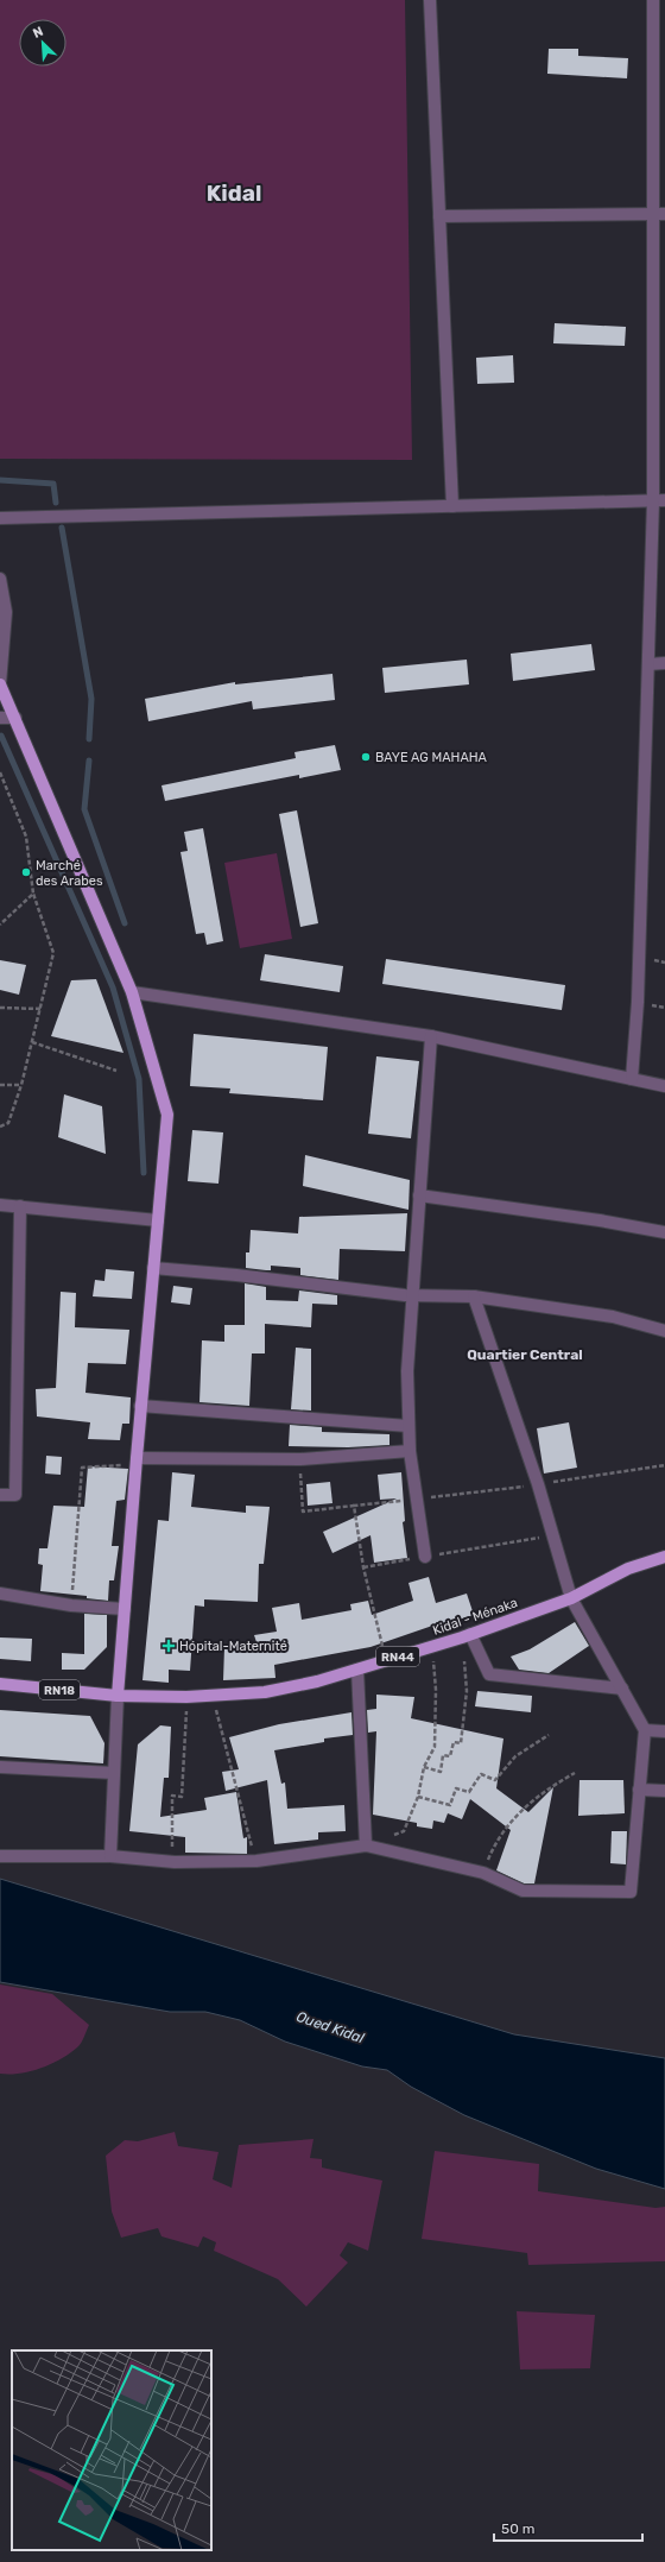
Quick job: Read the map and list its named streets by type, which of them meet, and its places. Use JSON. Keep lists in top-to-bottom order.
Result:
{
  "streets": {
    "main road": ["Kidal - Ménaka", "RN44", "RN18"]
  },
  "crossings": [
    ["Kidal - Ménaka", "RN18"]
  ],
  "districts": ["Kidal", "Quartier Central"],
  "water": ["Oued Kidal"],
  "places": {
    "other": ["BAYE AG MAHAHA", "Marché des Arabes"],
    "health": ["Hópital-Maternité"]
  },
  "scale_bar": "50 m",
  "north": "top left"
}
